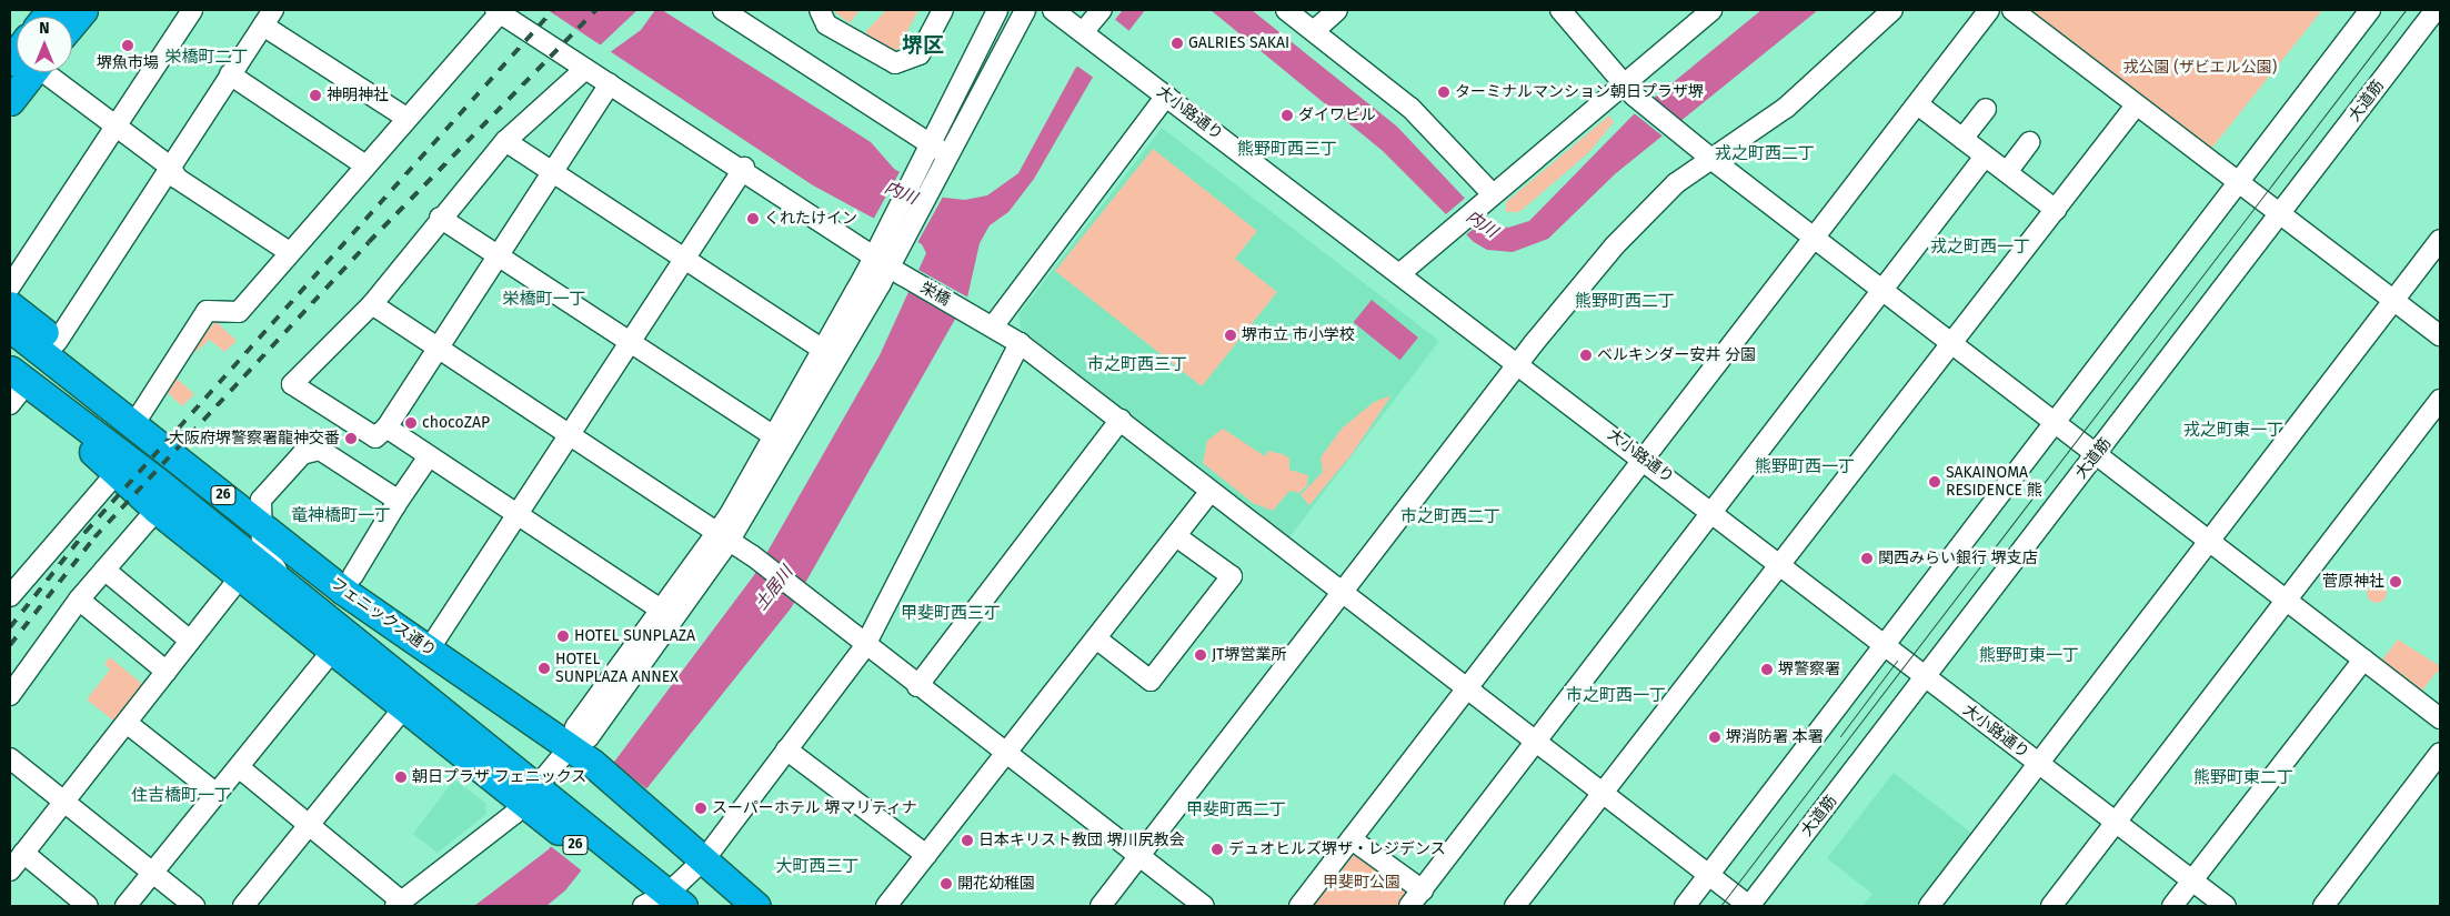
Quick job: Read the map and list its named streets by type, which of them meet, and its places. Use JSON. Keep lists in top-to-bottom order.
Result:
{
  "streets": {
    "highway": ["26", "フェニックス通り"],
    "street": ["大道筋", "大小路通り", "栄橋"]
  },
  "crossings": [
    ["大道筋", "大小路通り"],
    ["大道筋", "栄橋"],
    ["26", "フェニックス通り"]
  ],
  "districts": [
    "堺区",
    "栄橋町二丁",
    "熊野町西三丁",
    "戎之町西二丁",
    "戎之町西一丁",
    "栄橋町一丁",
    "熊野町西二丁",
    "市之町西三丁",
    "戎之町東一丁",
    "熊野町西一丁",
    "竜神橋町一丁",
    "市之町西二丁",
    "甲斐町西三丁",
    "熊野町東一丁",
    "市之町西一丁",
    "熊野町東二丁",
    "住吉橋町一丁",
    "甲斐町西二丁",
    "大町西三丁"
  ],
  "water": ["内川", "土居川"],
  "parks": ["戎公園 (ザビエル公園)", "甲斐町公園"],
  "places": [
    "GALRIES SAKAI",
    "堺魚市場",
    "ターミナルマンション朝日プラザ堺",
    "神明神社",
    "ダイワビル",
    "くれたけイン",
    "堺市立 市小学校",
    "ベルキンダー安井 分園",
    "chocoZAP",
    "大阪府堺警察署龍神交番",
    "SAKAINOMA RESIDENCE 熊",
    "関西みらい銀行 堺支店",
    "菅原神社",
    "HOTEL SUNPLAZA",
    "JT堺営業所",
    "HOTEL SUNPLAZA ANNEX",
    "堺警察署",
    "堺消防署 本署",
    "朝日プラザ フェニックス",
    "スーパーホテル 堺マリティナ",
    "日本キリスト教団 堺川尻教会",
    "デュオヒルズ堺ザ・レジデンス",
    "開花幼稚園"
  ],
  "north": "top"
}
